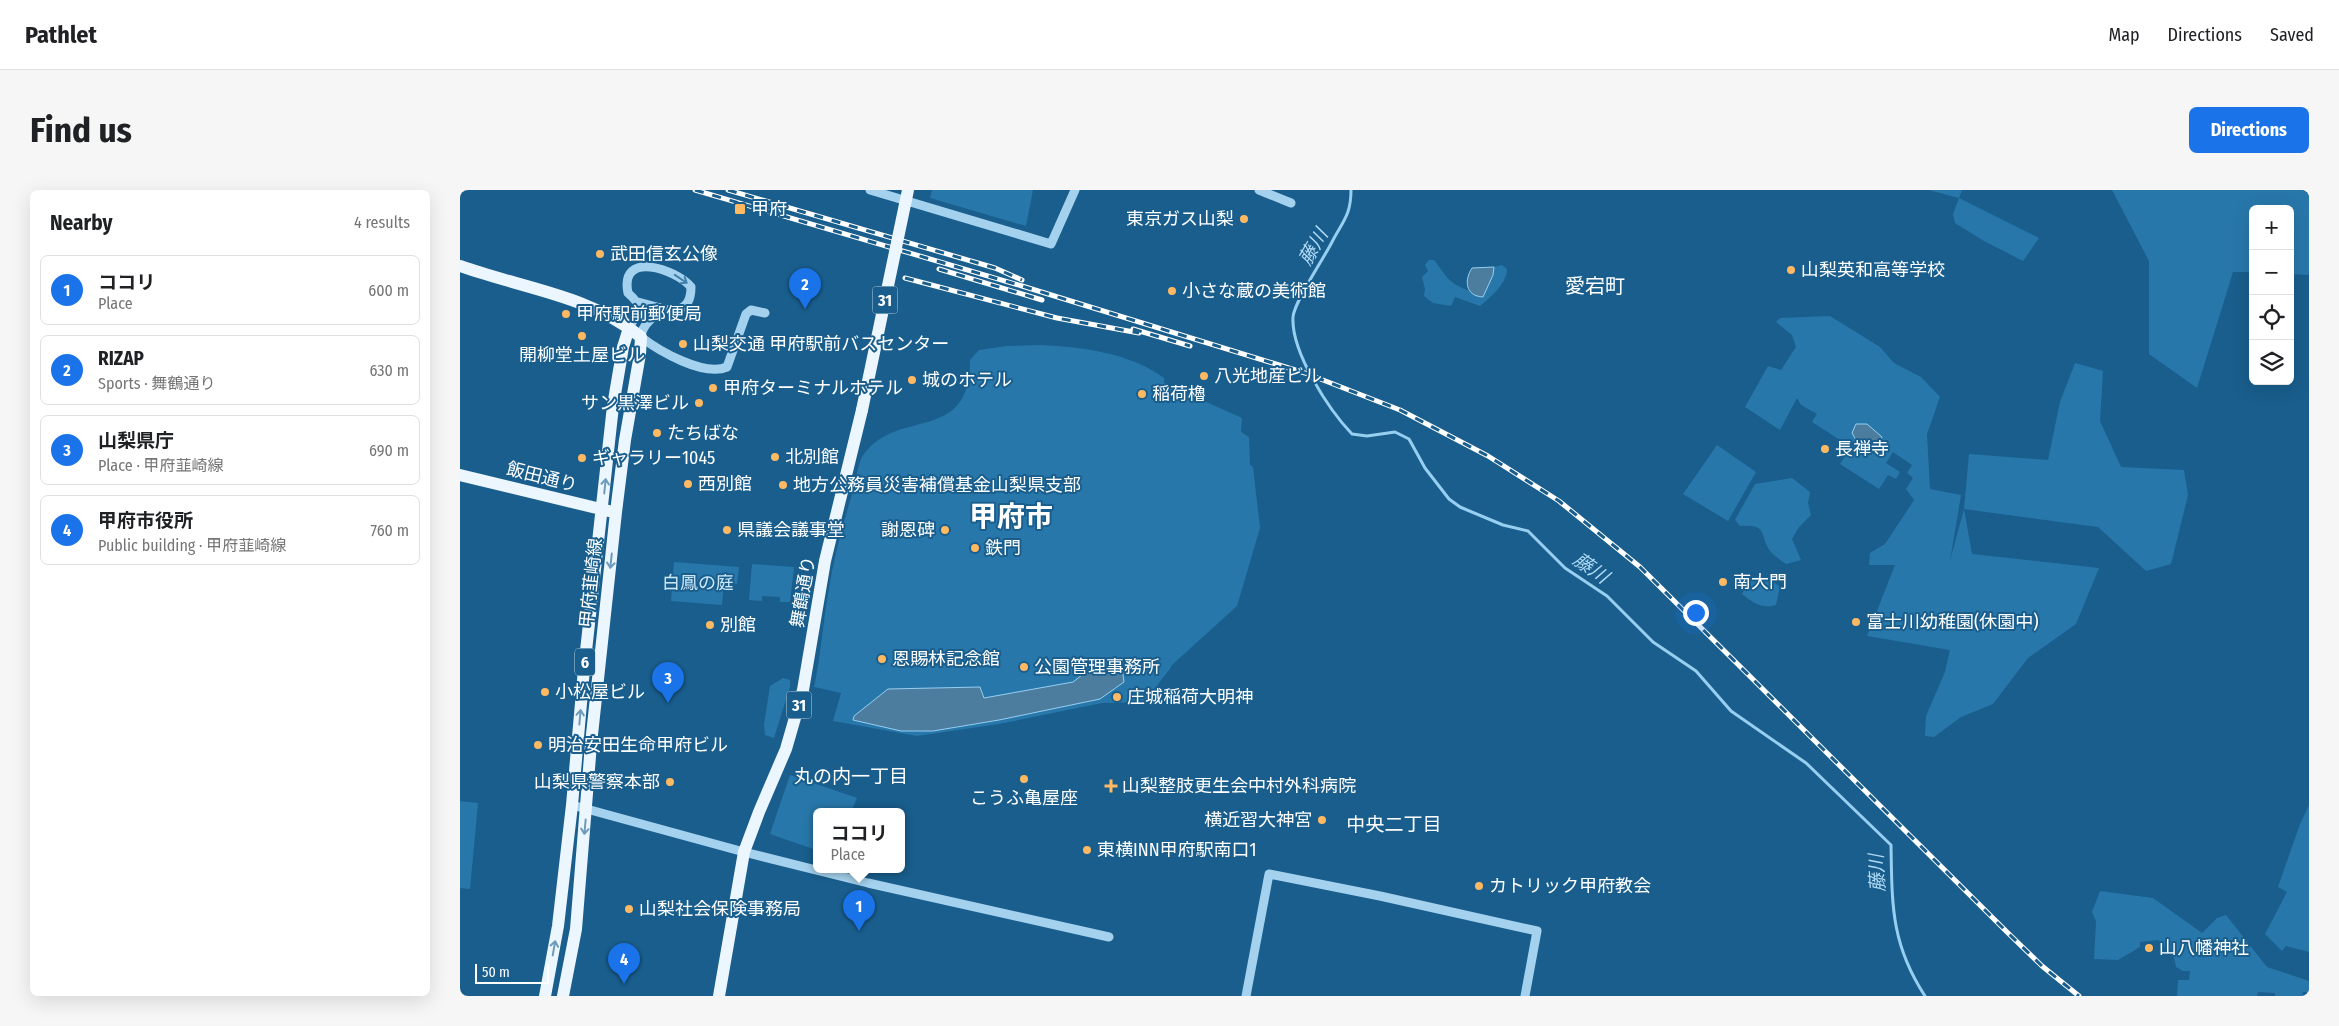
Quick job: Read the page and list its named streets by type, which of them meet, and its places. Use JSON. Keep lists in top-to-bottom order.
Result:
{
  "streets": {
    "main road": [
      "31",
      "飯田通り",
      "甲府韮崎線",
      "舞鶴通り",
      "6"
    ]
  },
  "crossings": [
    ["飯田通り", "甲府韮崎線"]
  ],
  "districts": [
    "愛宕町",
    "甲府市",
    "丸の内一丁目",
    "中央二丁目"
  ],
  "water": ["藤川"],
  "parks": ["白鳳の庭"],
  "places": {
    "transit": ["甲府"],
    "other": [
      "東京ガス山梨",
      "武田信玄公像",
      "山梨英和高等学校",
      "小さな蔵の美術館",
      "甲府駅前郵便局",
      "開柳堂土屋ビル",
      "山梨交通 甲府駅前バスセンター",
      "八光地産ビル",
      "城のホテル",
      "甲府ターミナルホテル",
      "稲荷櫓",
      "サン黒澤ビル",
      "たちばな",
      "長禅寺",
      "北別館",
      "ギャラリー1045",
      "西別館",
      "地方公務員災害補償基金山梨県支部",
      "県議会議事堂",
      "謝恩碑",
      "鉄門",
      "南大門",
      "富士川幼稚園(休園中)",
      "別館",
      "恩賜林記念館",
      "公園管理事務所",
      "小松屋ビル",
      "庄城稲荷大明神",
      "明治安田生命甲府ビル",
      "こうふ亀屋座",
      "山梨県警察本部",
      "横近習大神宮",
      "東横INN甲府駅南口1",
      "カトリック甲府教会",
      "山梨社会保険事務局",
      "山八幡神社"
    ],
    "health": ["山梨整肢更生会中村外科病院"]
  },
  "scale_bar": "50 m",
  "page": {
    "header": "Pathlet",
    "nav": ["Map", "Directions", "Saved"],
    "buttons": "Directions",
    "title": "Find us",
    "heading": ["Nearby", "4 results"],
    "map_buttons": ["+", "−"],
    "list": [
      {
        "mark": "1",
        "name": "ココリ",
        "note": "Place",
        "value": "600 m"
      },
      {
        "mark": "2",
        "name": "RIZAP",
        "note": "Sports · 舞鶴通り",
        "value": "630 m"
      },
      {
        "mark": "3",
        "name": "山梨県庁",
        "note": "Place · 甲府韮崎線",
        "value": "690 m"
      },
      {
        "mark": "4",
        "name": "甲府市役所",
        "note": "Public building · 甲府韮崎線",
        "value": "760 m"
      }
    ],
    "pins": [
      "2",
      "3",
      "1",
      "4"
    ],
    "popup": ["ココリ", "Place"],
    "scale": "50 m"
  }
}
